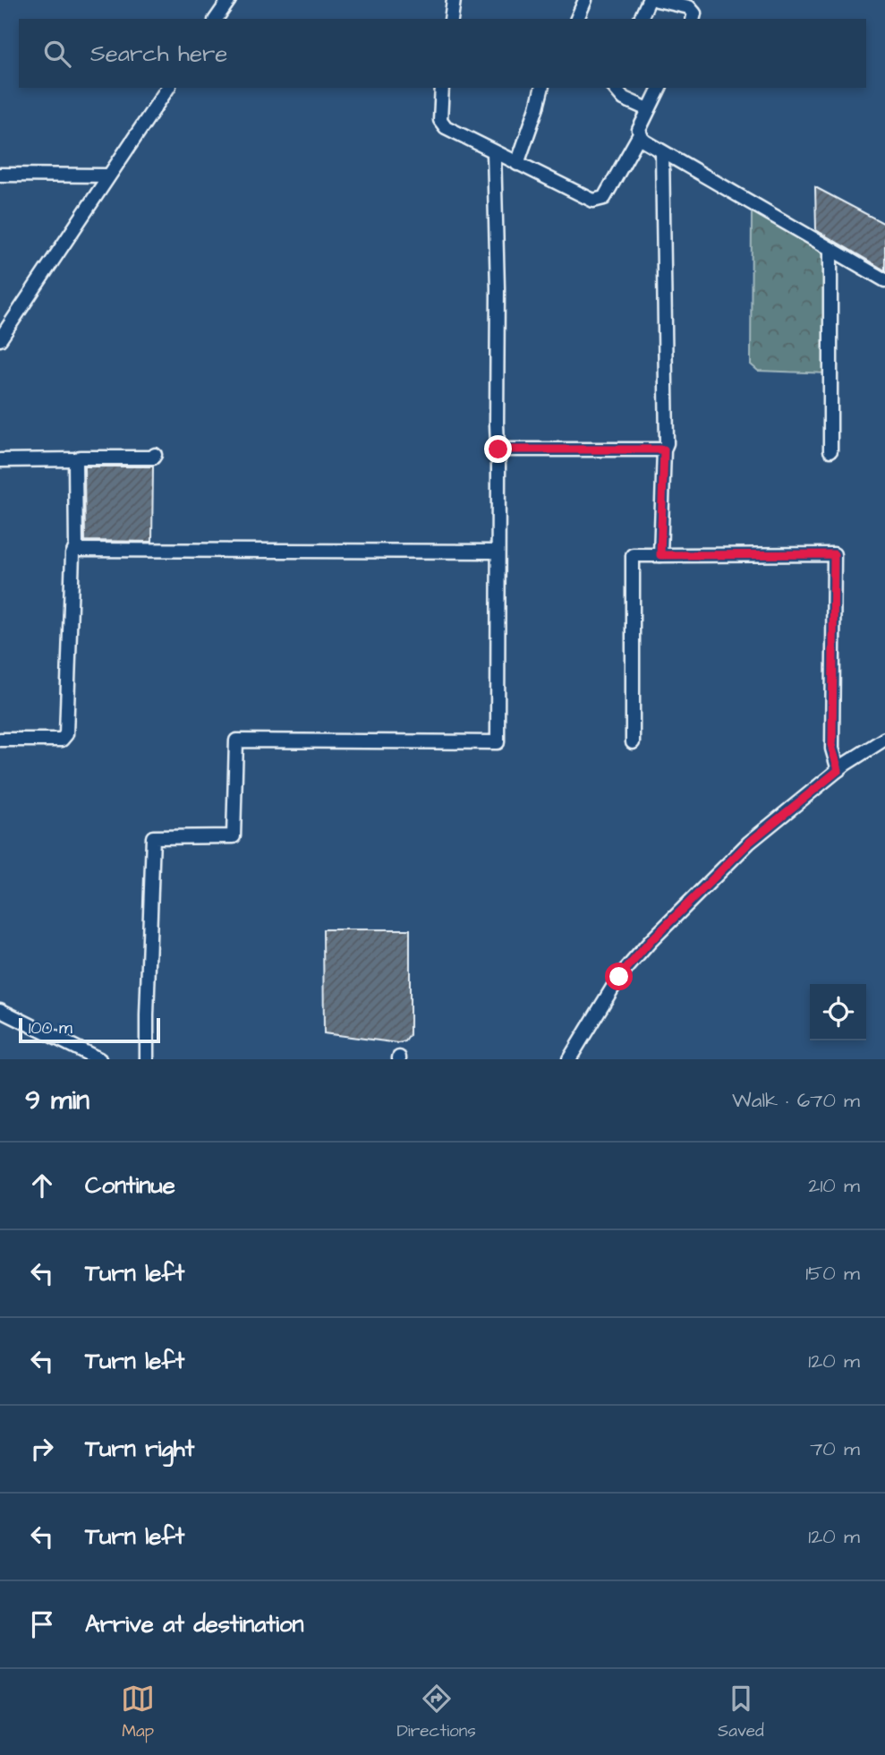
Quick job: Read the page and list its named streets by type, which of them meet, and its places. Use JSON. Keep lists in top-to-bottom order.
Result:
{
  "scale_bar": "100 m",
  "page": {
    "search": "Search here",
    "scale": "100 m",
    "heading": ["9 min", "Walk · 670 m"],
    "list": [
      ["Continue", "210 m"],
      ["Turn left", "150 m"],
      ["Turn left", "120 m"],
      ["Turn right", "70 m"],
      ["Turn left", "120 m"],
      "Arrive at destination"
    ],
    "nav": ["Map", "Directions", "Saved"]
  }
}
